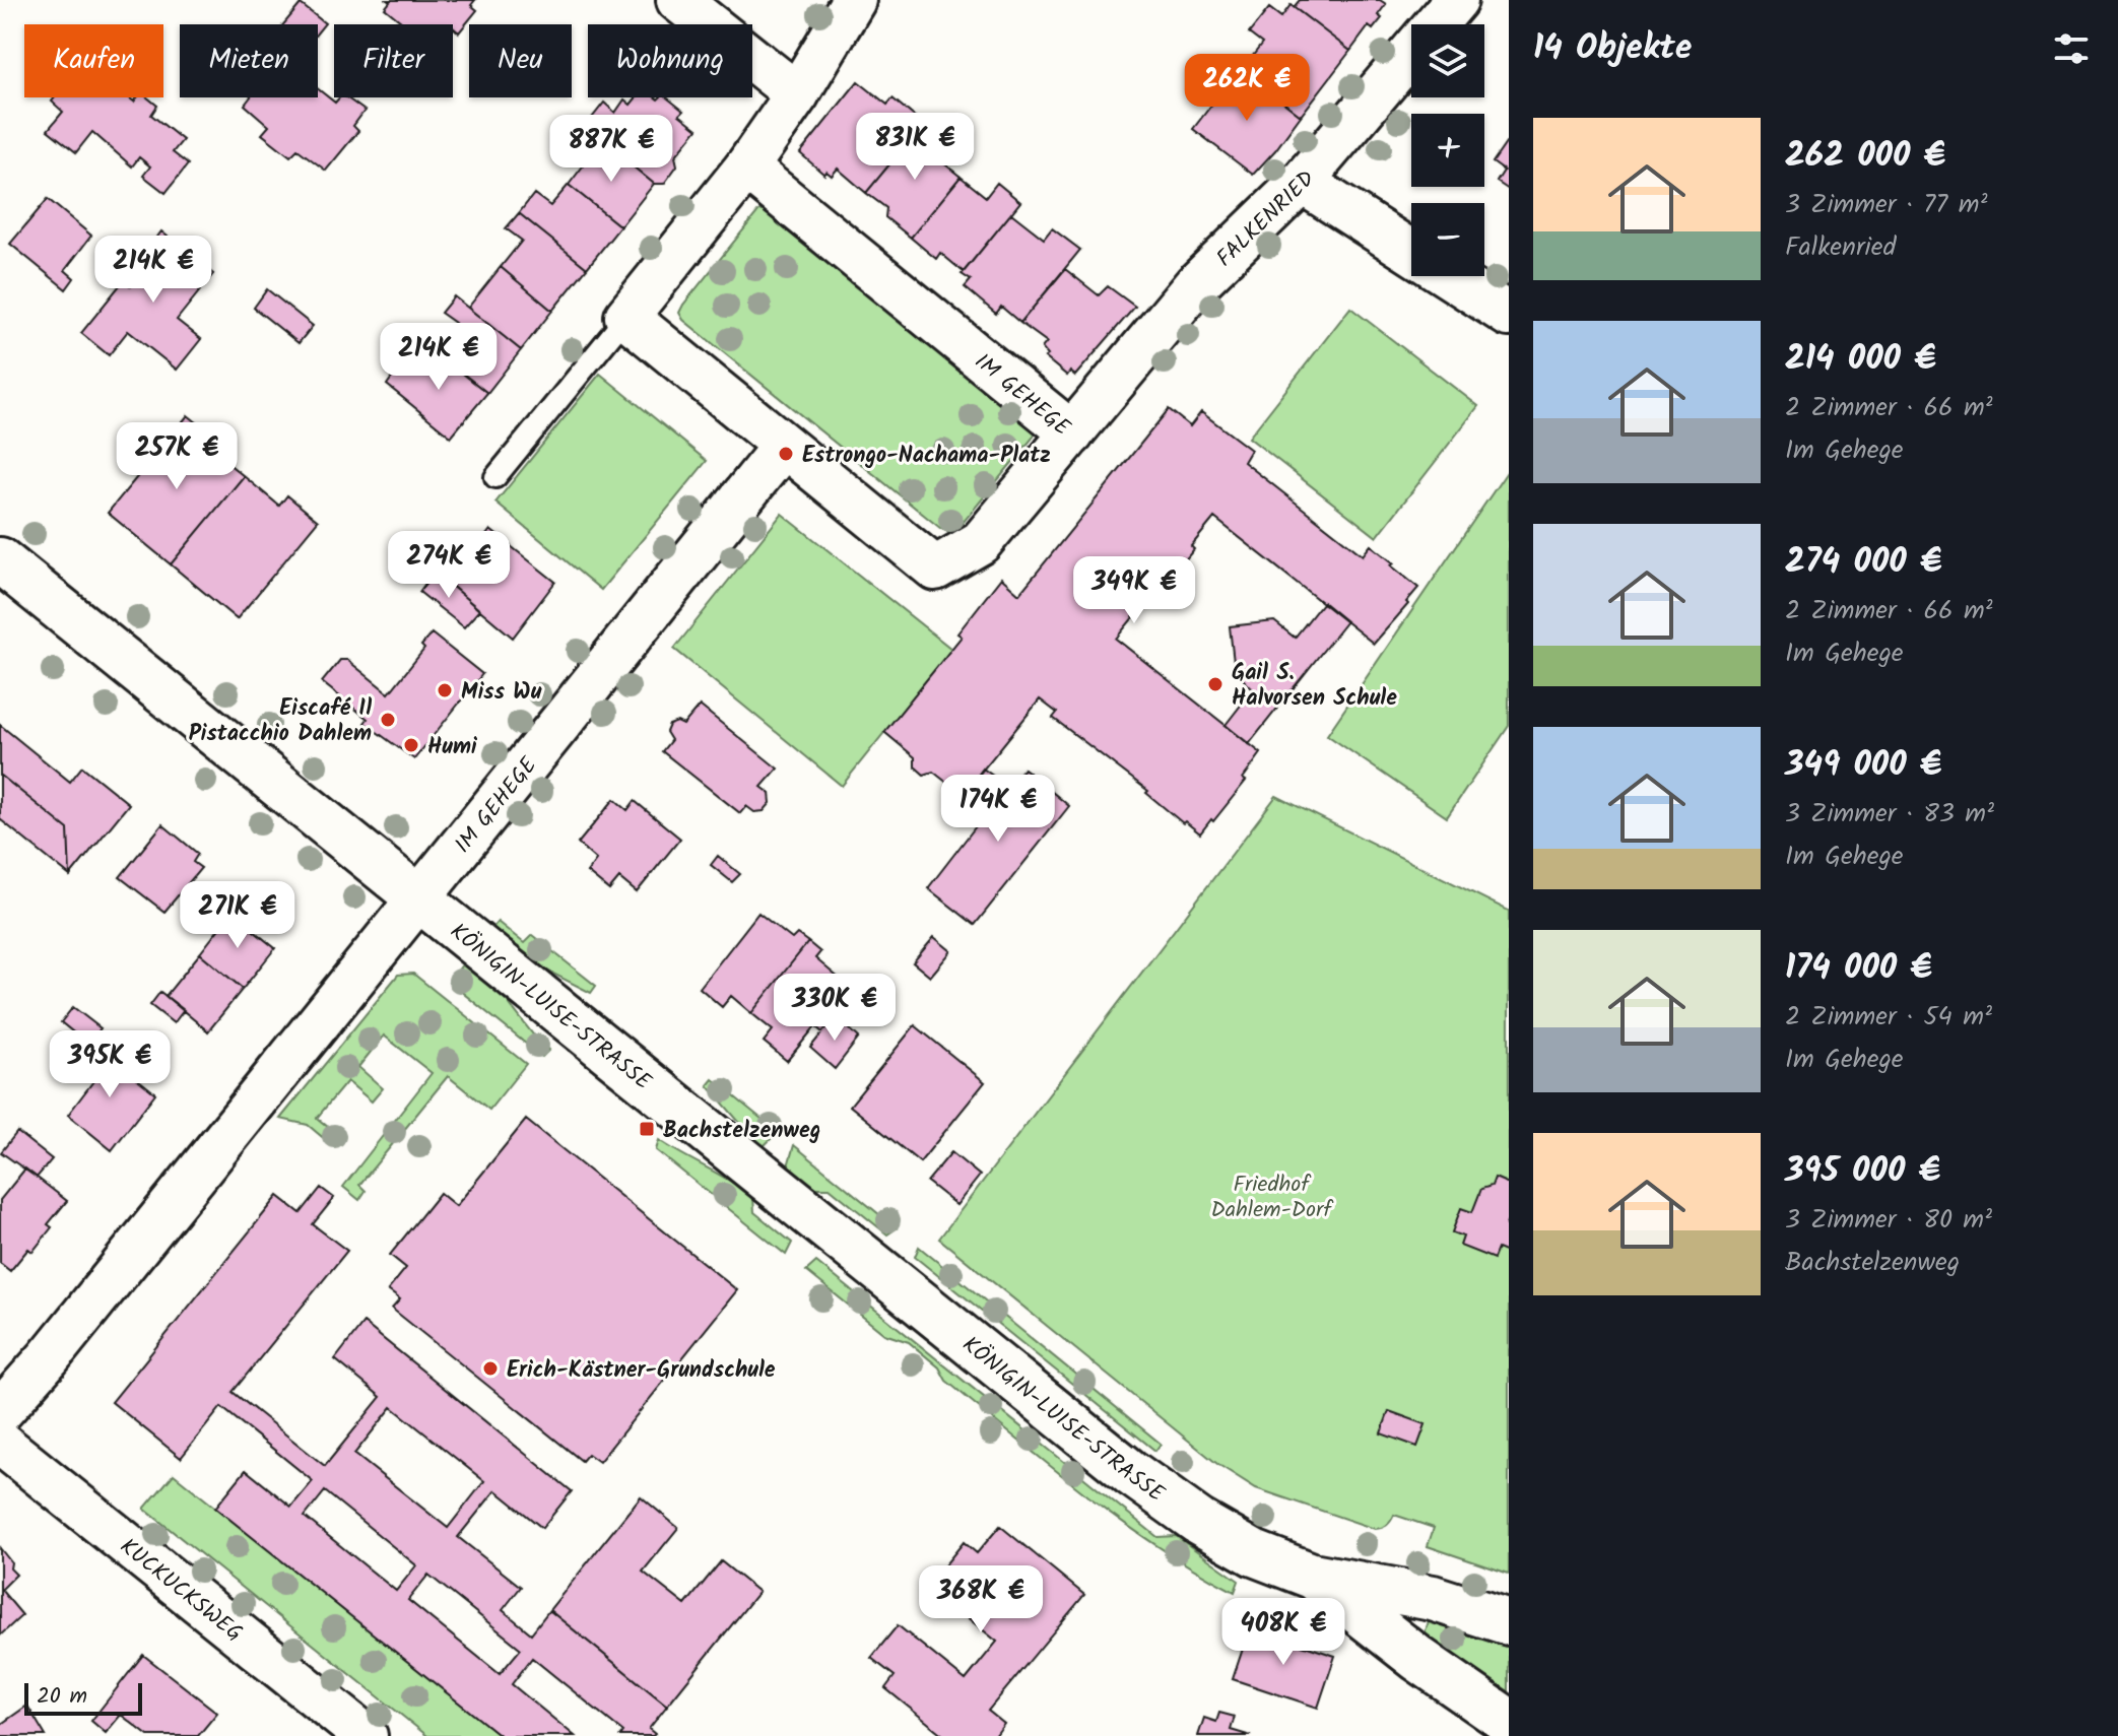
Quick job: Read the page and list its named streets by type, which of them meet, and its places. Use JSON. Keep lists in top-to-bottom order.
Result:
{
  "streets": {
    "main road": ["KÖNIGIN-LUISE-STRASSE"],
    "street": ["FALKENRIED", "IM GEHEGE", "KUCKUCKSWEG"]
  },
  "crossings": [
    ["FALKENRIED", "IM GEHEGE"],
    ["IM GEHEGE", "KÖNIGIN-LUISE-STRASSE"]
  ],
  "parks": ["Friedhof Dahlem-Dorf"],
  "places": {
    "other": [
      "Estrongo-Nachama-Platz",
      "Gail S. Halvorsen Schule",
      "Miss Wu",
      "Eiscafé Il Pistacchio Dahlem",
      "Humi",
      "Erich-Kästner-Grundschule"
    ],
    "transit": ["Bachstelzenweg"]
  },
  "scale_bar": "20 m",
  "page": {
    "heading": "14 Objekte",
    "map_buttons": ["+", "−"],
    "chip": [
      "Kaufen",
      "Mieten",
      "Filter",
      "Neu",
      "Wohnung"
    ],
    "price": [
      "262K €",
      "831K €",
      "887K €",
      "214K €",
      "214K €",
      "257K €",
      "274K €",
      "349K €",
      "174K €",
      "271K €",
      "330K €",
      "395K €",
      "368K €",
      "408K €"
    ],
    "list": [
      {
        "name": "262 000 €",
        "note": "3 Zimmer · 77 m² · Falkenried"
      },
      {
        "name": "214 000 €",
        "note": "2 Zimmer · 66 m² · Im Gehege"
      },
      {
        "name": "274 000 €",
        "note": "2 Zimmer · 66 m² · Im Gehege"
      },
      {
        "name": "349 000 €",
        "note": "3 Zimmer · 83 m² · Im Gehege"
      },
      {
        "name": "174 000 €",
        "note": "2 Zimmer · 54 m² · Im Gehege"
      },
      {
        "name": "395 000 €",
        "note": "3 Zimmer · 80 m² · Bachstelzenweg"
      }
    ],
    "scale": "20 m"
  }
}
